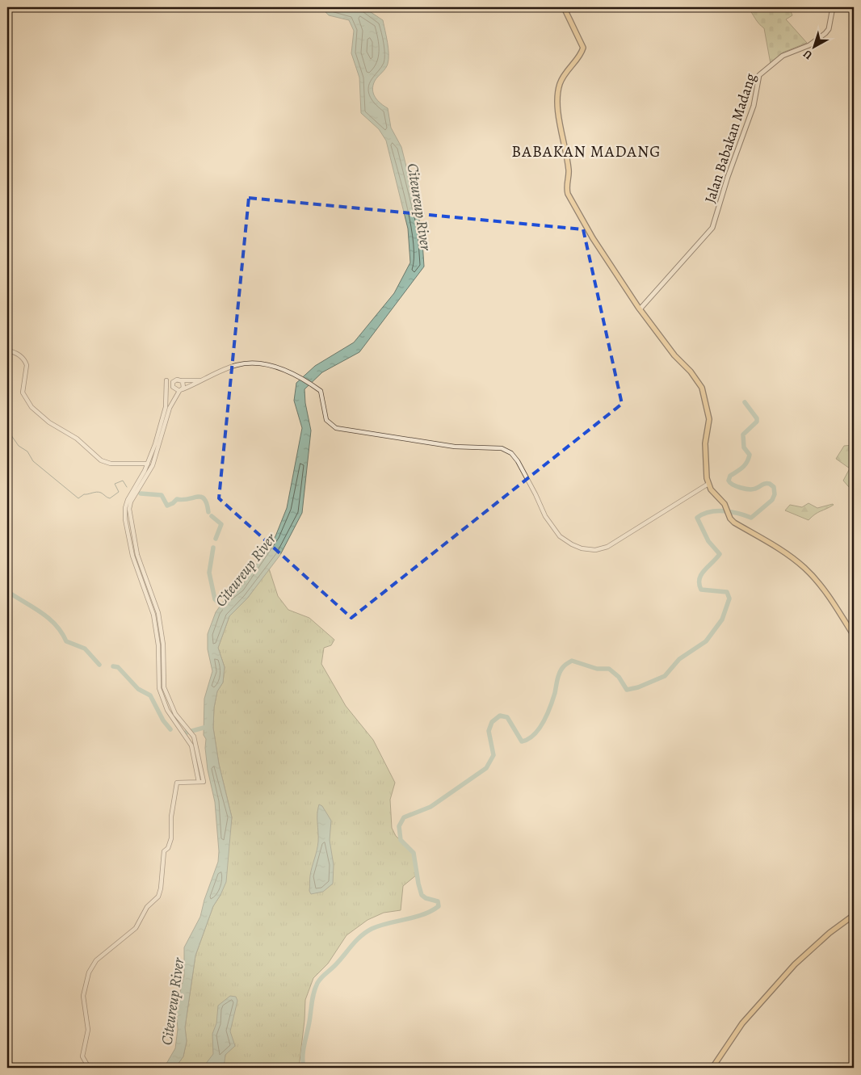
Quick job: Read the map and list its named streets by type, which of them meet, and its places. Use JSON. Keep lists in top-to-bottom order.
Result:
{
  "streets": {
    "main road": ["Jalan Babakan Madang"]
  },
  "districts": ["BABAKAN MADANG"],
  "water": ["Citeureup River"],
  "north": "bottom left"
}
